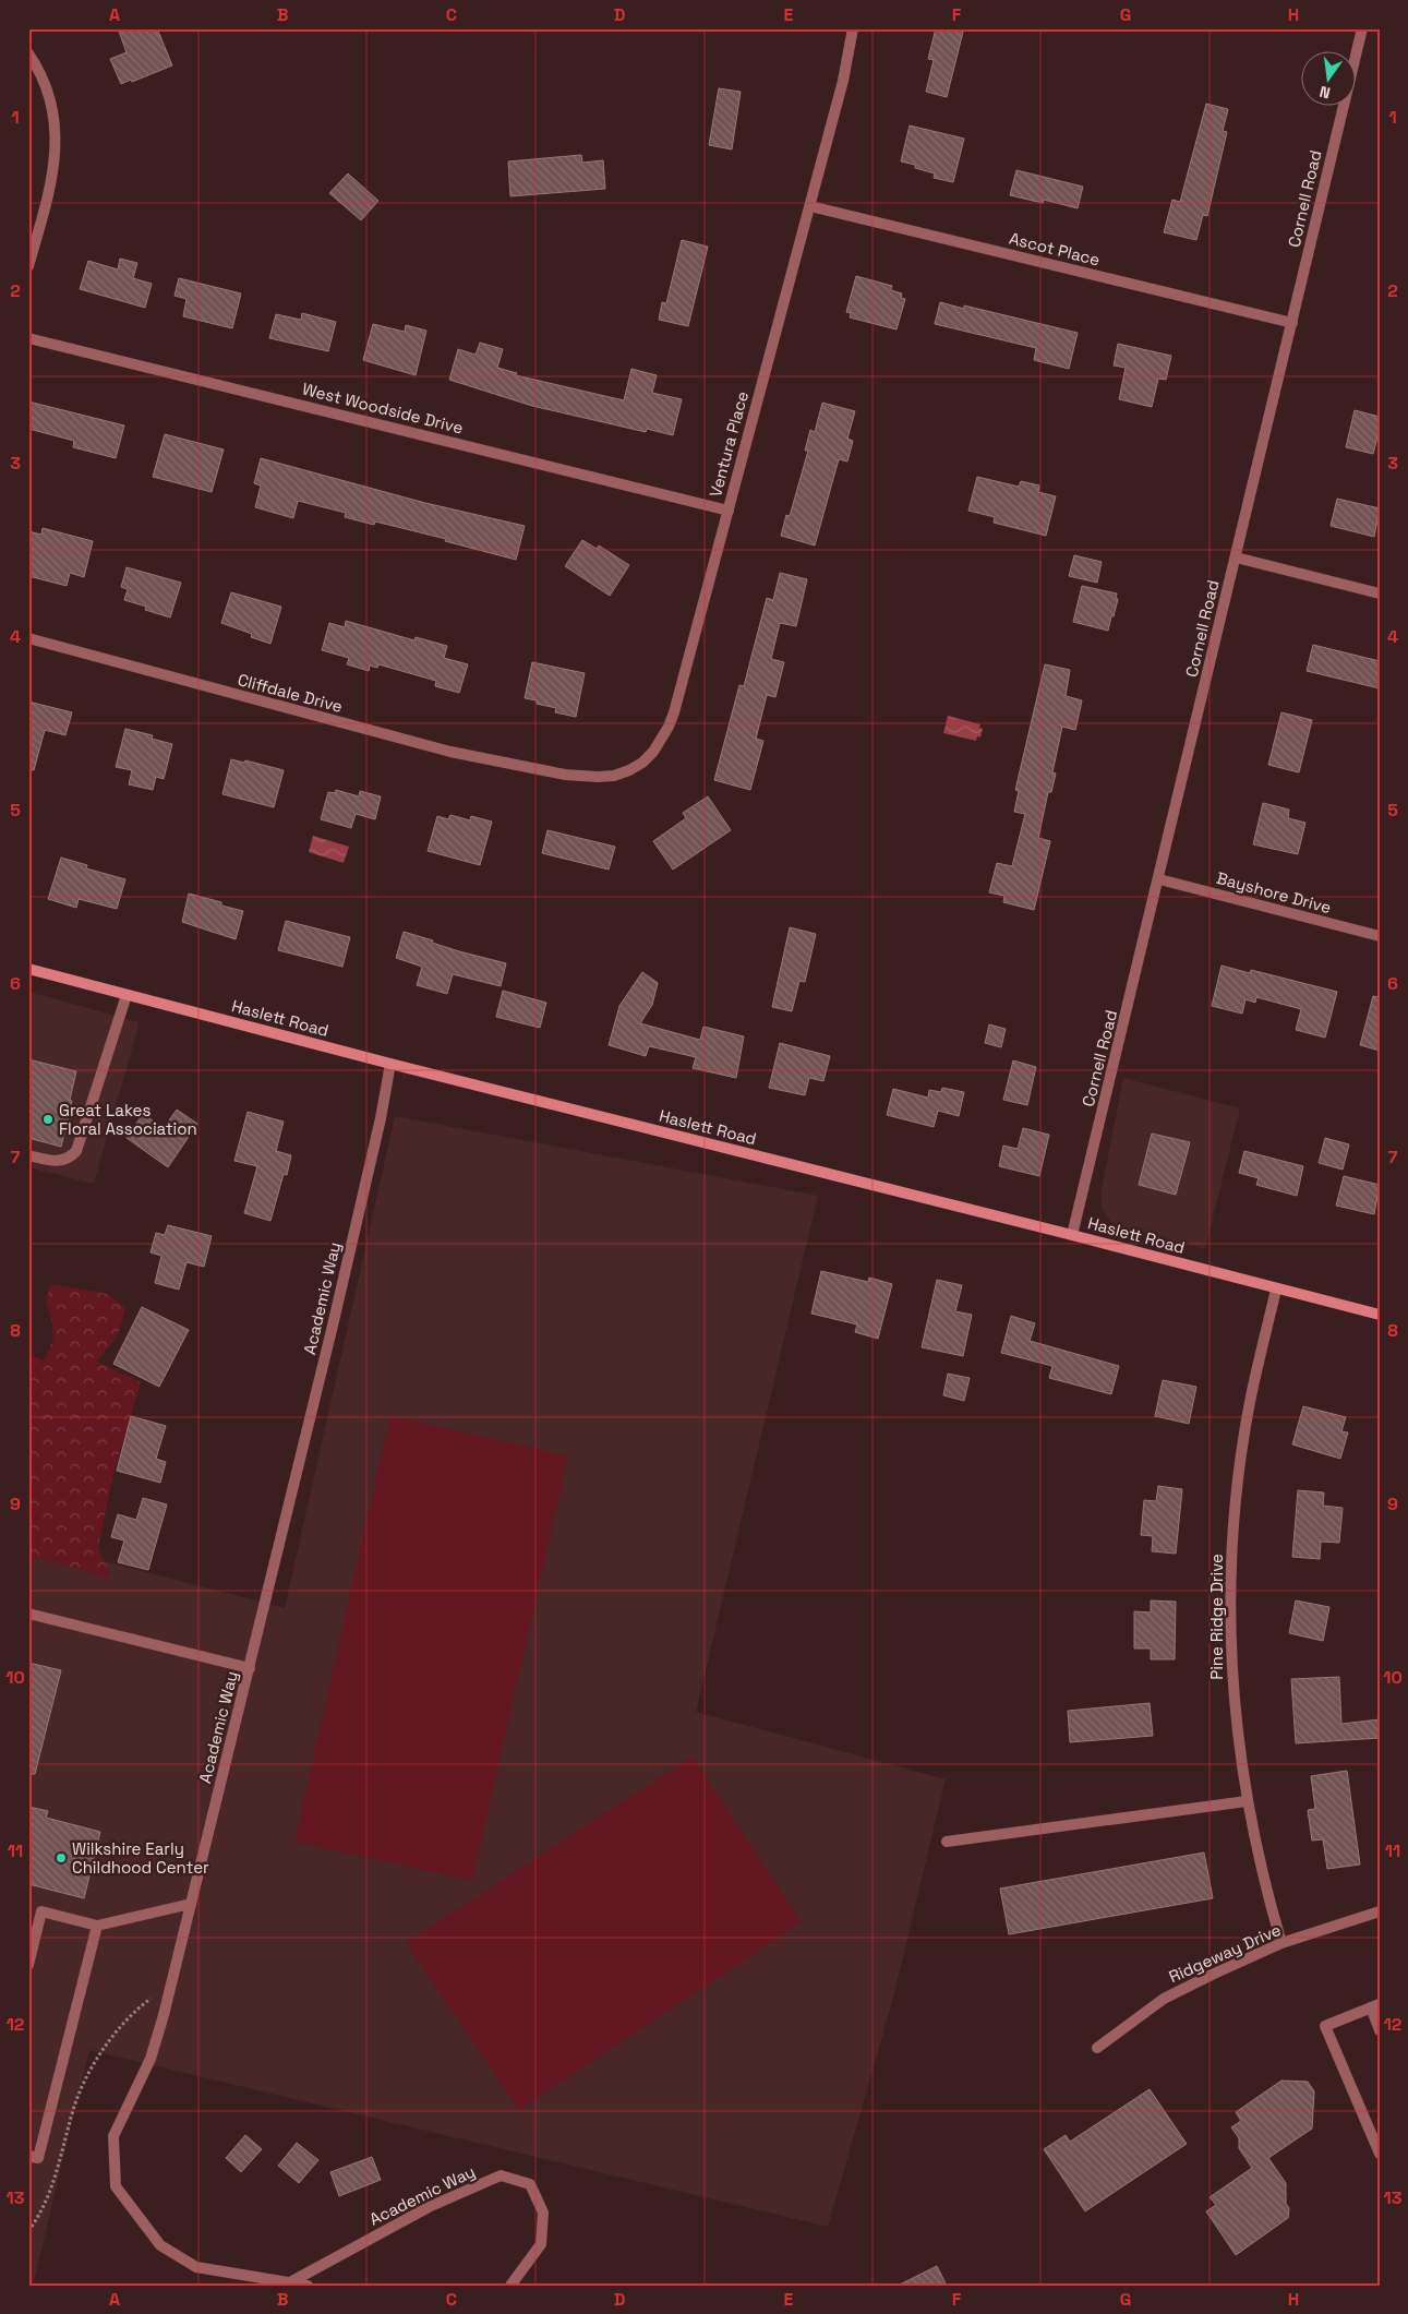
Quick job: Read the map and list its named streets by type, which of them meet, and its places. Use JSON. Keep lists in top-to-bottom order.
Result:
{
  "streets": {
    "street": [
      "Cornell Road",
      "Ascot Place",
      "West Woodside Drive",
      "Ventura Place",
      "Cliffdale Drive",
      "Bayshore Drive",
      "Haslett Road",
      "Academic Way",
      "Pine Ridge Drive",
      "Ridgeway Drive"
    ]
  },
  "crossings": [
    ["Cornell Road", "Ascot Place"],
    ["Cornell Road", "Bayshore Drive"],
    ["Cornell Road", "Haslett Road"],
    ["Ascot Place", "Ventura Place"],
    ["West Woodside Drive", "Ventura Place"],
    ["Ventura Place", "Cliffdale Drive"],
    ["Haslett Road", "Academic Way"],
    ["Haslett Road", "Pine Ridge Drive"],
    ["Pine Ridge Drive", "Ridgeway Drive"]
  ],
  "places": ["Great Lakes Floral Association", "Wilkshire Early Childhood Center"],
  "north": "bottom",
  "grid": {
    "columns": [
      "A",
      "B",
      "C",
      "D",
      "E",
      "F",
      "G",
      "H"
    ],
    "rows": [
      "1",
      "2",
      "3",
      "4",
      "5",
      "6",
      "7",
      "8",
      "9",
      "10",
      "11",
      "12",
      "13"
    ]
  }
}
